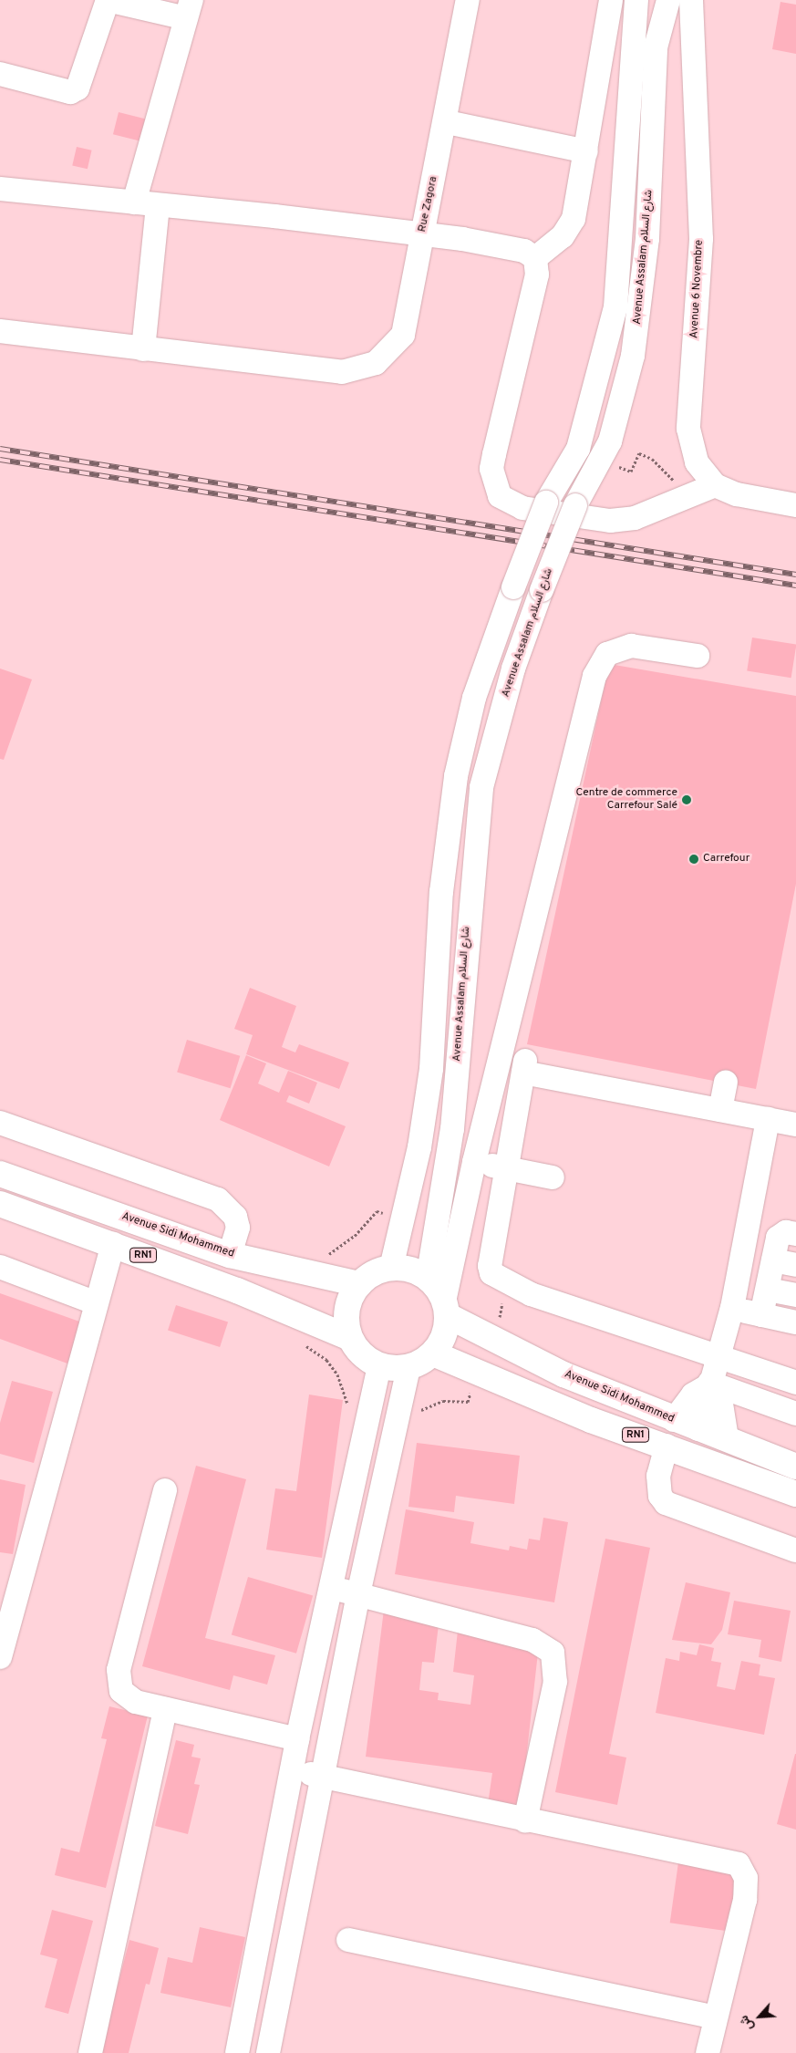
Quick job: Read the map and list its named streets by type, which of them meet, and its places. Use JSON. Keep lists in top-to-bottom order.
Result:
{
  "streets": {
    "main road": ["Avenue Sidi Mohammed", "RN1"],
    "street": ["Rue Zagora", "Avenue Assalam شارع السلام", "Avenue 6 Novembre"]
  },
  "crossings": [
    ["Avenue Assalam شارع السلام", "Avenue Sidi Mohammed"],
    ["Avenue Assalam شارع السلام", "RN1"],
    ["Avenue Sidi Mohammed", "RN1"]
  ],
  "places": ["Centre de commerce Carrefour Salé", "Carrefour"],
  "north": "bottom left"
}
